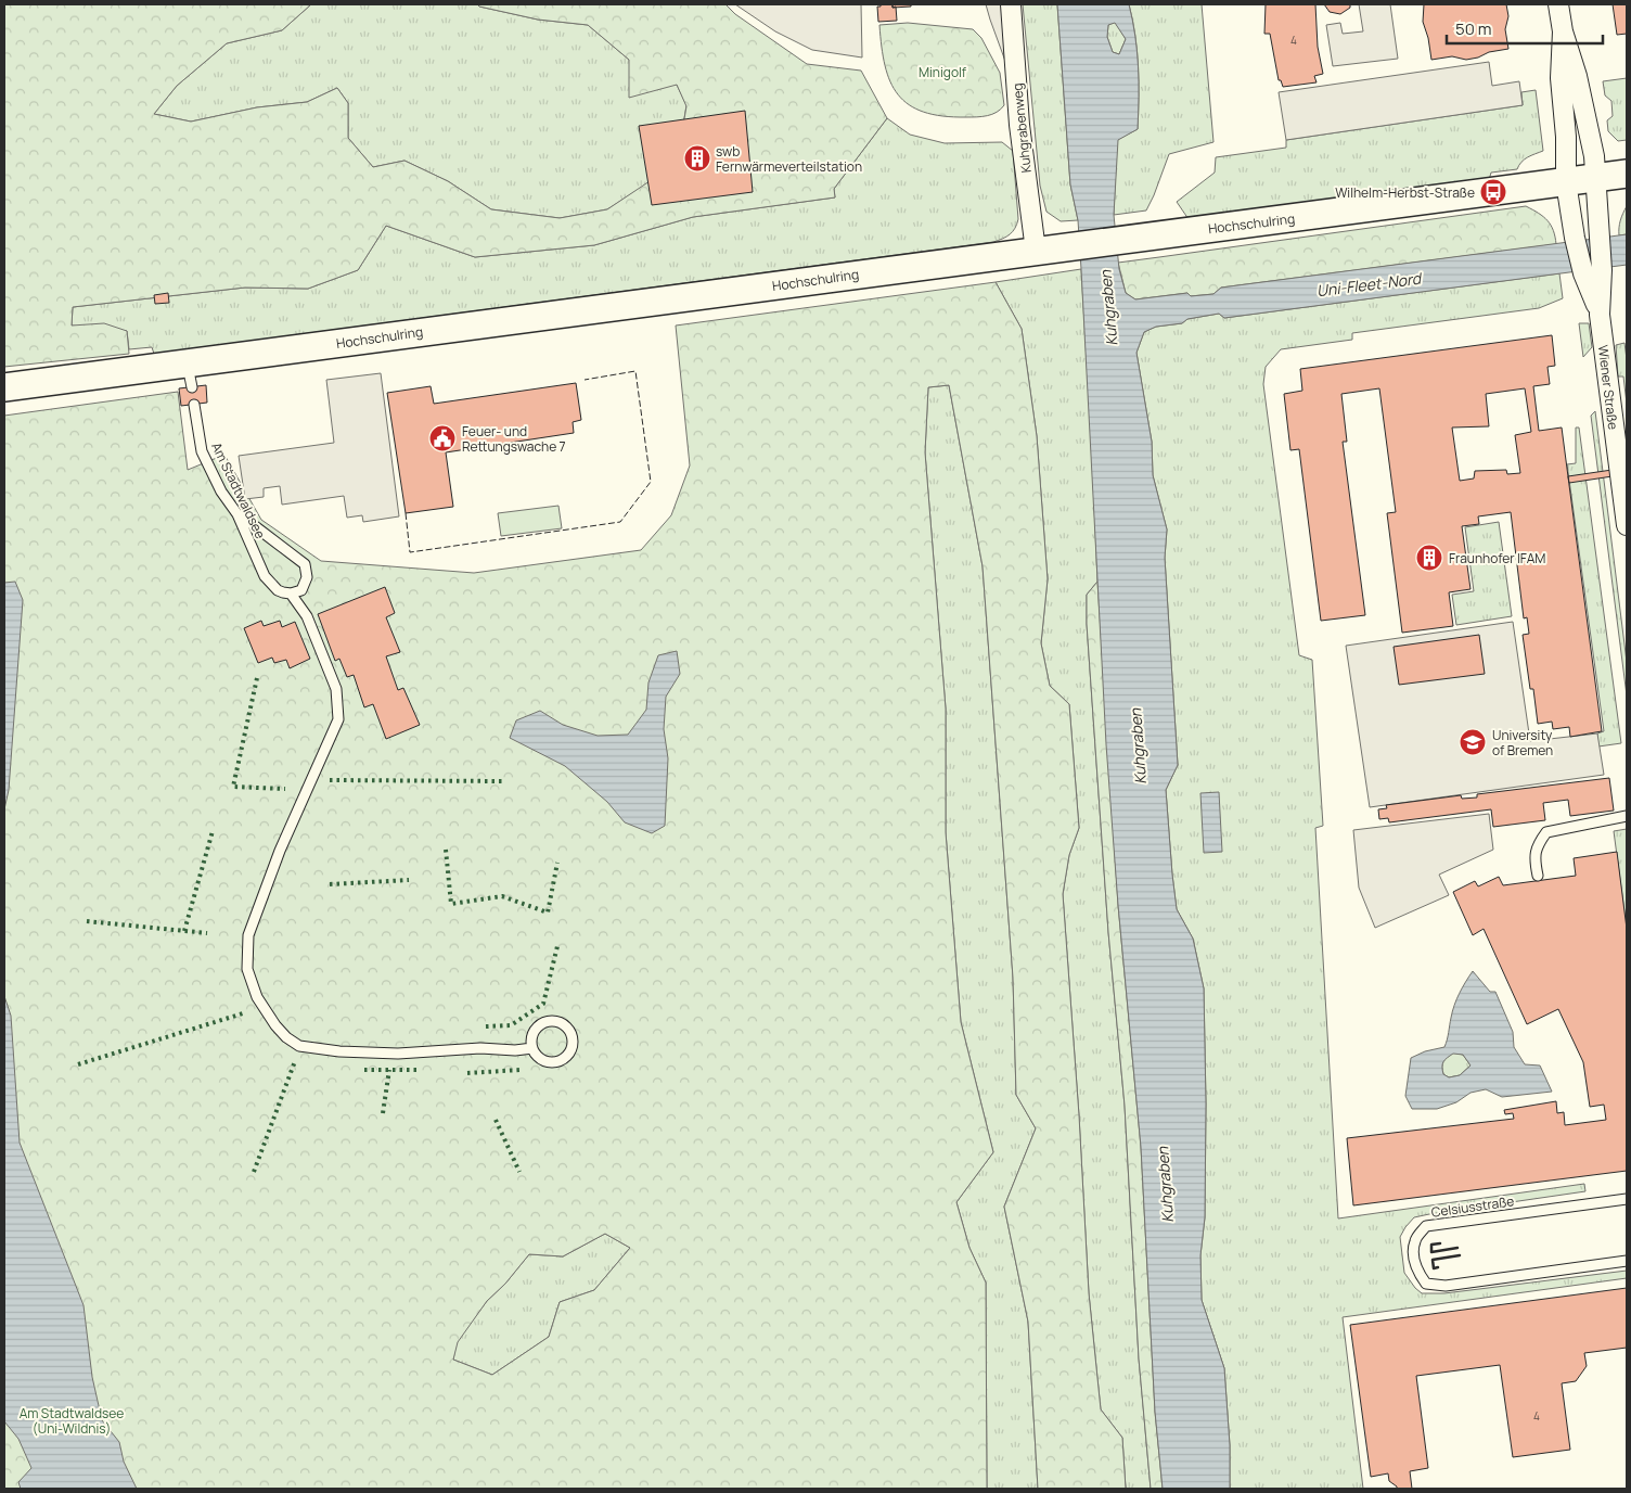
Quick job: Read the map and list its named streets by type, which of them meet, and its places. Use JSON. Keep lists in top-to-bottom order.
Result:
{
  "streets": {
    "street": ["Kuhgrabenweg", "Hochschulring", "Wiener Straße"],
    "lane": ["Am Stadtwaldsee", "Celsiusstraße"]
  },
  "crossings": [
    ["Kuhgrabenweg", "Hochschulring"],
    ["Hochschulring", "Wiener Straße"]
  ],
  "water": ["Uni-Fleet-Nord", "Kuhgraben"],
  "parks": ["Minigolf", "Am Stadtwaldsee (Uni-Wildnis)"],
  "places": {
    "building": ["swb Fernwärmeverteilstation", "Fraunhofer IFAM"],
    "bus stop": ["Wilhelm-Herbst-Straße"],
    "public building": ["Feuer- und Rettungswache 7"],
    "school or university": ["University of Bremen"]
  },
  "house_numbers": ["4", "4"],
  "scale_bar": "50 m"
}
